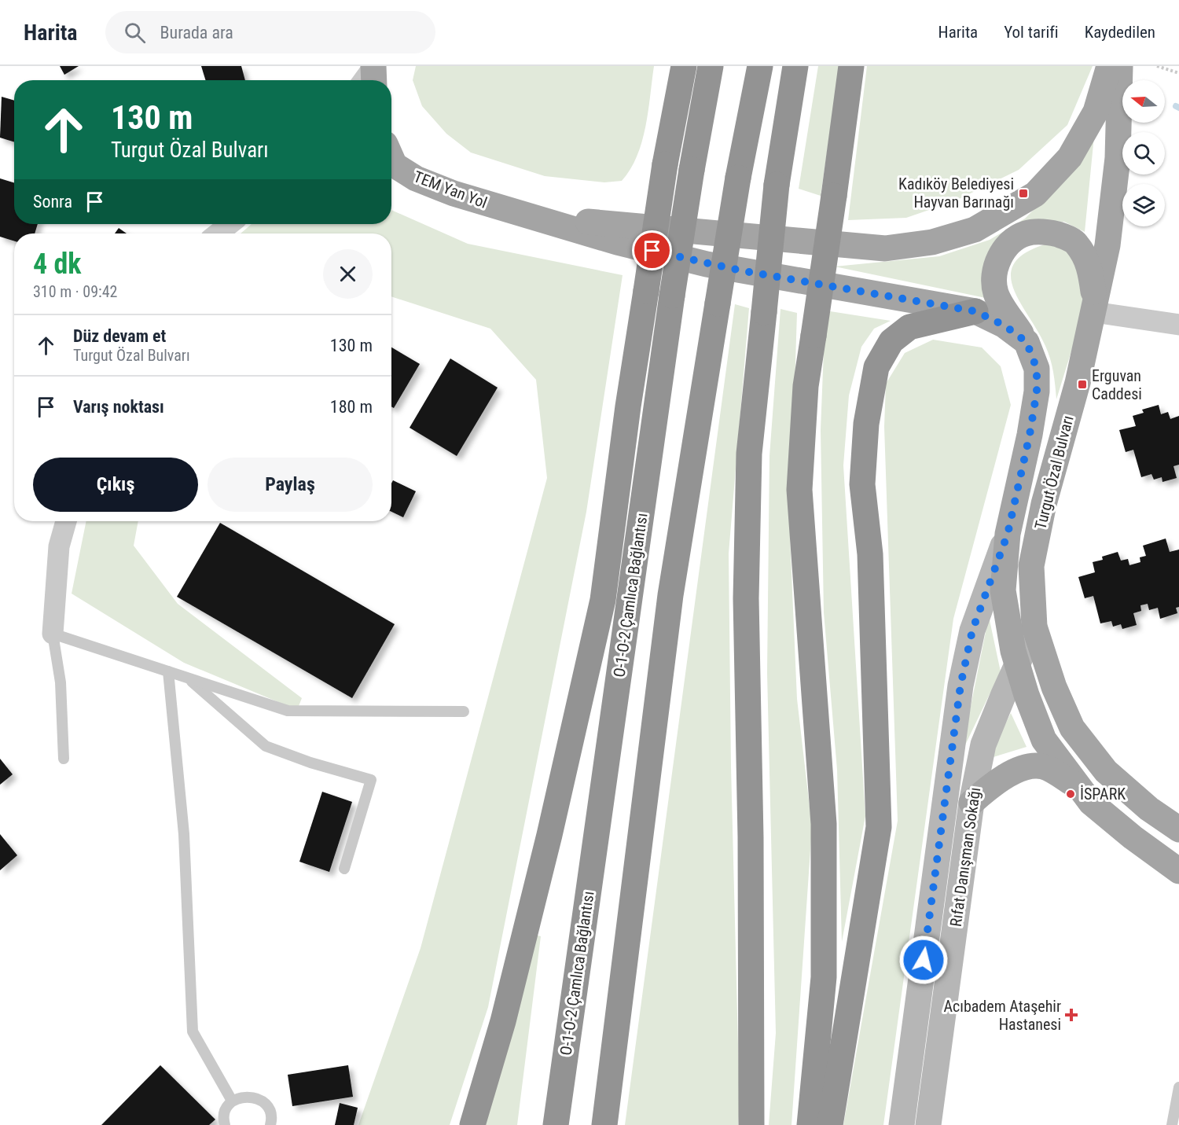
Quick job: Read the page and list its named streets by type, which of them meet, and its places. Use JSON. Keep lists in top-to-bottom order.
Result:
{
  "streets": {
    "highway": ["O-1-O-2 Çamlıca Bağlantısı"],
    "main road": ["TEM Yan Yol", "Turgut Özal Bulvarı"],
    "street": ["Rıfat Danışman Sokağı"]
  },
  "crossings": [
    ["Turgut Özal Bulvarı", "Rıfat Danışman Sokağı"]
  ],
  "places": {
    "transit": ["Kadıköy Belediyesi Hayvan Barınağı", "Erguvan Caddesi"],
    "other": ["İSPARK"],
    "health": ["Acıbadem Ataşehir Hastanesi"]
  },
  "north": "left",
  "page": {
    "header": "Harita",
    "search": "Burada ara",
    "nav": ["Harita", "Yol tarifi", "Kaydedilen"],
    "turn": ["130 m", "Turgut Özal Bulvarı"],
    "then": "Sonra",
    "heading": ["4 dk", "310 m · 09:42"],
    "list": [
      {
        "name": "Düz devam et",
        "note": "Turgut Özal Bulvarı",
        "value": "130 m"
      },
      {
        "name": "Varış noktası",
        "value": "180 m"
      }
    ],
    "buttons": ["Çıkış", "Paylaş"]
  }
}
